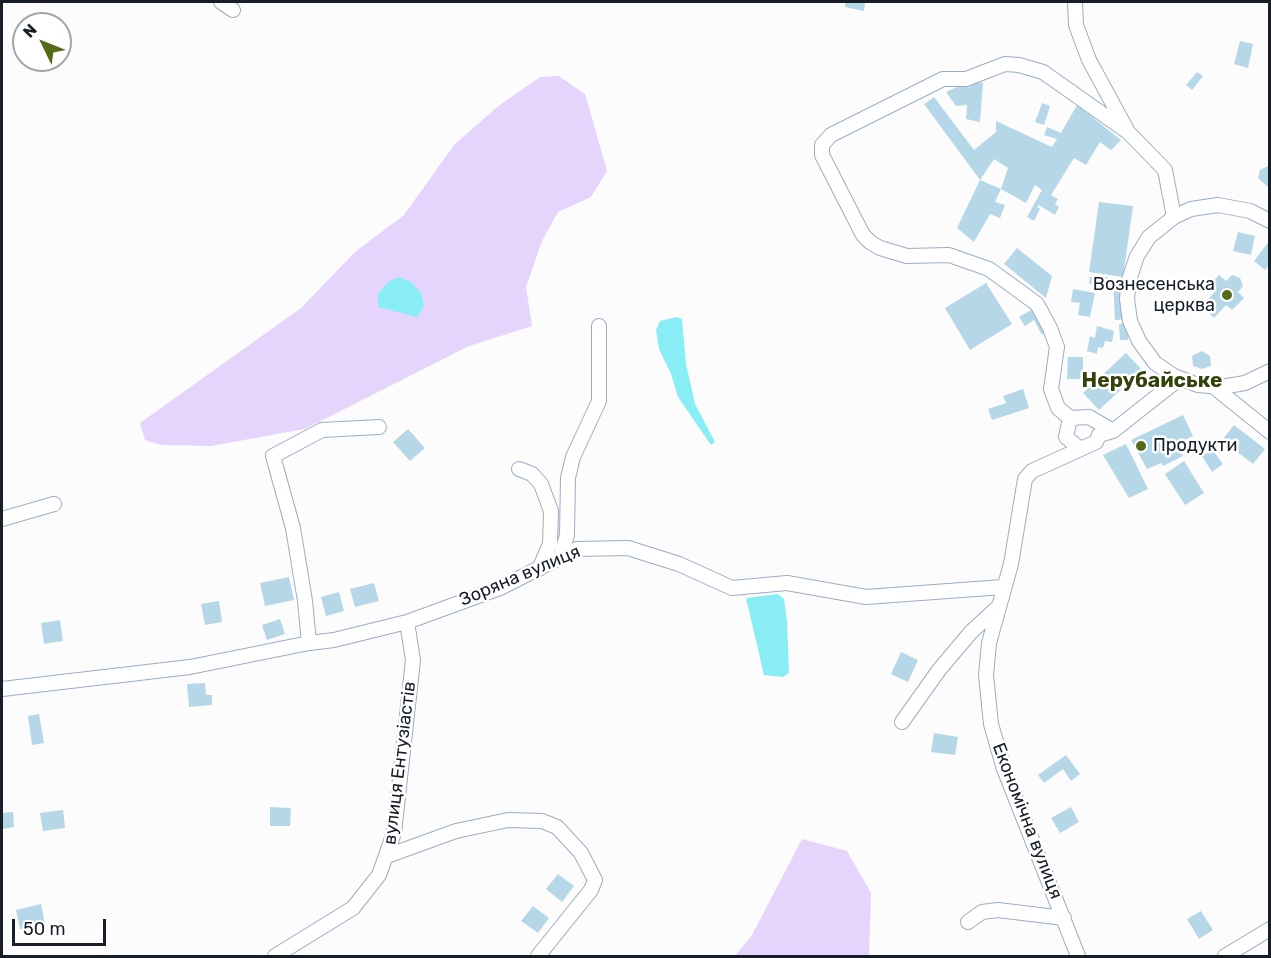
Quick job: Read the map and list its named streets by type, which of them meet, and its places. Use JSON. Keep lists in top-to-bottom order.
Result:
{
  "streets": {
    "street": ["Зоряна вулиця", "вулиця Ентузіастів", "Економічна вулиця"]
  },
  "crossings": [
    ["Зоряна вулиця", "вулиця Ентузіастів"],
    ["Зоряна вулиця", "Економічна вулиця"]
  ],
  "districts": ["Нерубайське"],
  "places": ["Вознесенська церква", "Продукти"],
  "scale_bar": "50 m",
  "north": "top left"
}
